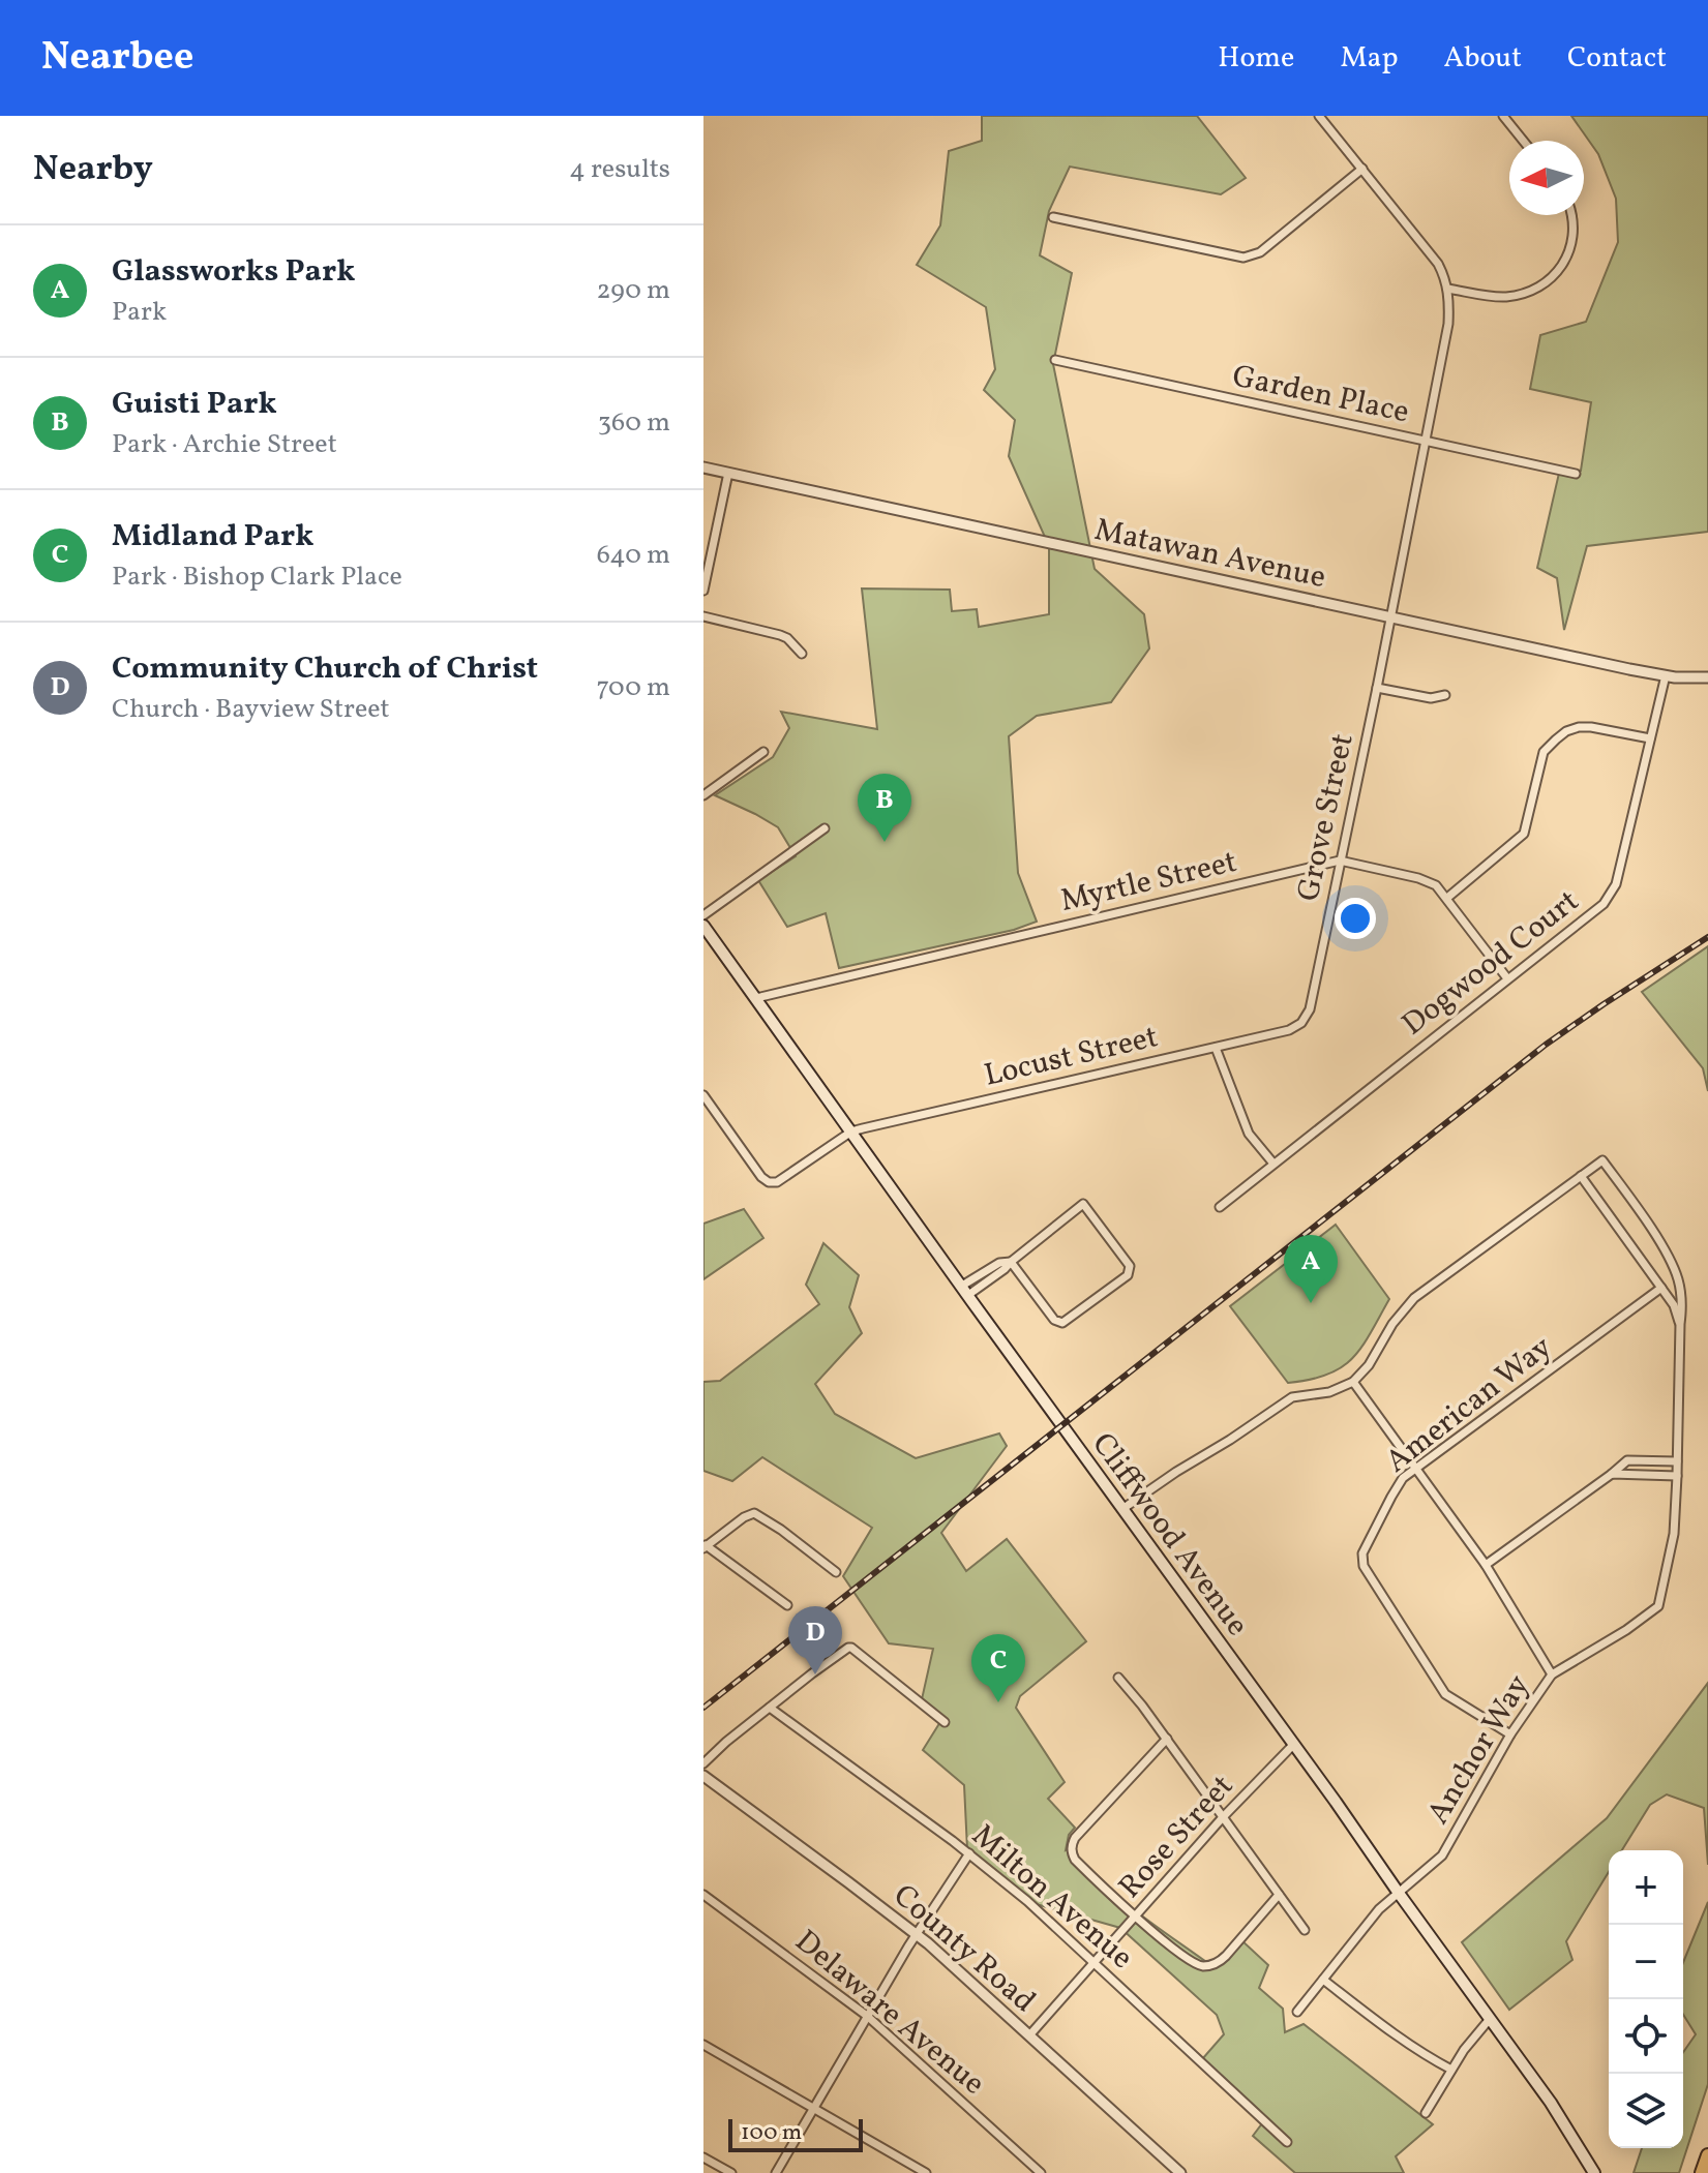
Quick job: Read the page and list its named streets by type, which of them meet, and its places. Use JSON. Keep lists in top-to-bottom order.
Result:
{
  "streets": {
    "main road": ["Cliffwood Avenue"],
    "street": [
      "Garden Place",
      "Matawan Avenue",
      "Grove Street",
      "Myrtle Street",
      "Dogwood Court",
      "Locust Street",
      "American Way",
      "Anchor Way",
      "Rose Street",
      "Milton Avenue",
      "County Road",
      "Delaware Avenue"
    ]
  },
  "crossings": [
    ["Garden Place", "Grove Street"],
    ["Matawan Avenue", "Grove Street"],
    ["Matawan Avenue", "Dogwood Court"],
    ["Grove Street", "Myrtle Street"],
    ["Grove Street", "Locust Street"],
    ["Myrtle Street", "Dogwood Court"],
    ["Myrtle Street", "Cliffwood Avenue"],
    ["Locust Street", "Cliffwood Avenue"],
    ["American Way", "Anchor Way"],
    ["Cliffwood Avenue", "Anchor Way"],
    ["Cliffwood Avenue", "Rose Street"],
    ["Rose Street", "Milton Avenue"],
    ["Rose Street", "County Road"]
  ],
  "scale_bar": "100 m",
  "north": "left",
  "page": {
    "header": "Nearbee",
    "nav": [
      "Home",
      "Map",
      "About",
      "Contact"
    ],
    "heading": ["Nearby", "4 results"],
    "list": [
      {
        "mark": "A",
        "name": "Glassworks Park",
        "note": "Park",
        "value": "290 m"
      },
      {
        "mark": "B",
        "name": "Guisti Park",
        "note": "Park · Archie Street",
        "value": "360 m"
      },
      {
        "mark": "C",
        "name": "Midland Park",
        "note": "Park · Bishop Clark Place",
        "value": "640 m"
      },
      {
        "mark": "D",
        "name": "Community Church of Christ",
        "note": "Church · Bayview Street",
        "value": "700 m"
      }
    ],
    "pins": [
      "B",
      "A",
      "D",
      "C"
    ],
    "map_buttons": ["+", "−"],
    "scale": "100 m"
  }
}
